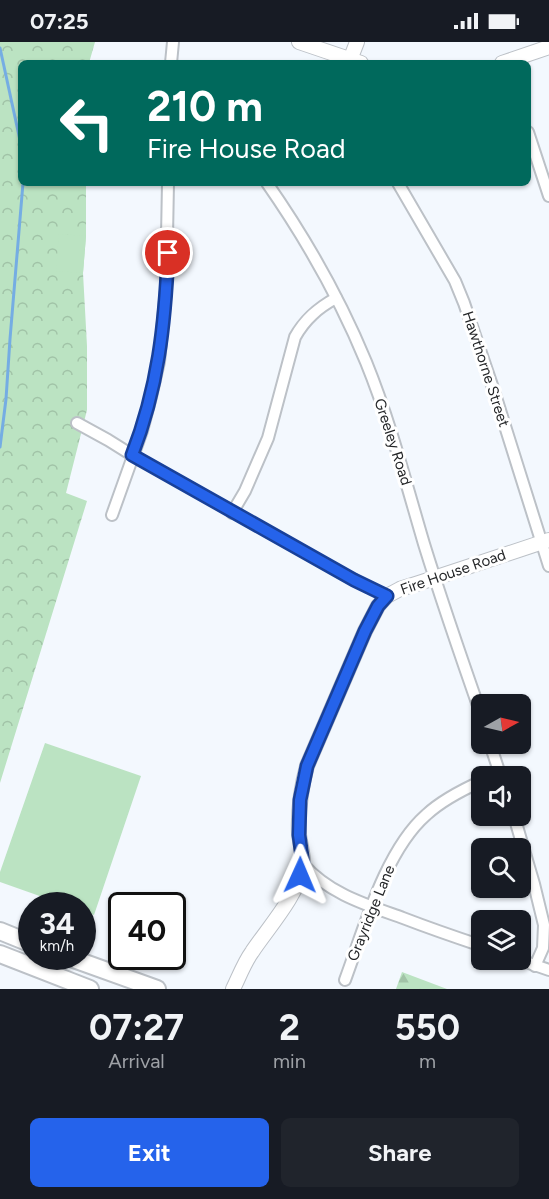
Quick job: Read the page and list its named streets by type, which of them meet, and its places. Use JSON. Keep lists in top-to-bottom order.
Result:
{
  "streets": {
    "street": [
      "Hawthorne Street",
      "Greeley Road",
      "Fire House Road",
      "Grayridge Lane"
    ]
  },
  "crossings": [
    ["Hawthorne Street", "Fire House Road"],
    ["Greeley Road", "Fire House Road"]
  ],
  "north": "right",
  "page": {
    "status": "07:25",
    "turn": ["210 m", "Fire House Road"],
    "speed": "34 km/h",
    "limit": "40",
    "eta": [
      "07:27",
      "Arrival",
      "2",
      "min",
      "550",
      "m"
    ],
    "buttons": ["Exit", "Share"]
  }
}
